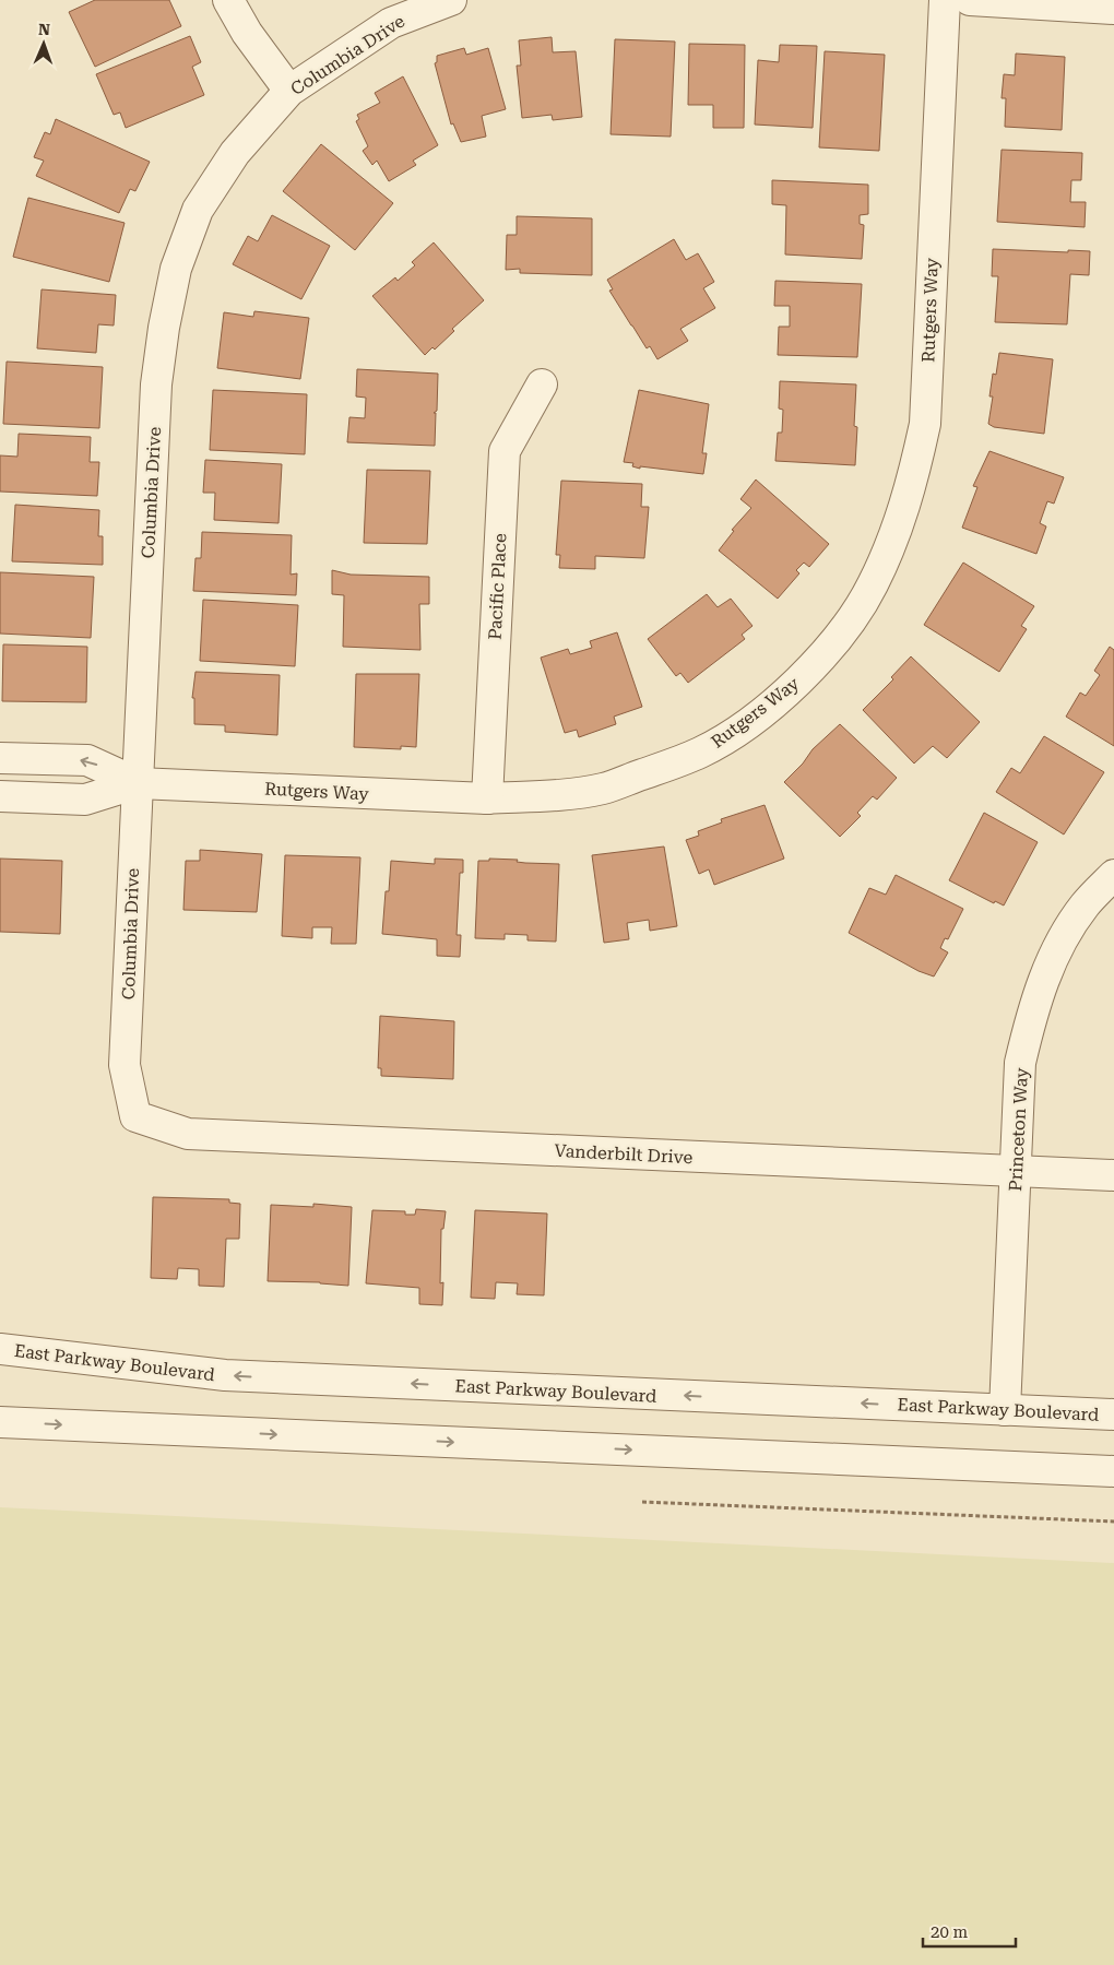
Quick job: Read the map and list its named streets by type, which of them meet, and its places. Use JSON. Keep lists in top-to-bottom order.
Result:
{
  "streets": {
    "street": [
      "Columbia Drive",
      "Rutgers Way",
      "Pacific Place",
      "Princeton Way",
      "Vanderbilt Drive",
      "East Parkway Boulevard"
    ]
  },
  "crossings": [
    ["Columbia Drive", "Rutgers Way"],
    ["Columbia Drive", "Vanderbilt Drive"],
    ["Rutgers Way", "Pacific Place"],
    ["Princeton Way", "Vanderbilt Drive"],
    ["Princeton Way", "East Parkway Boulevard"]
  ],
  "scale_bar": "20 m",
  "north": "top"
}
